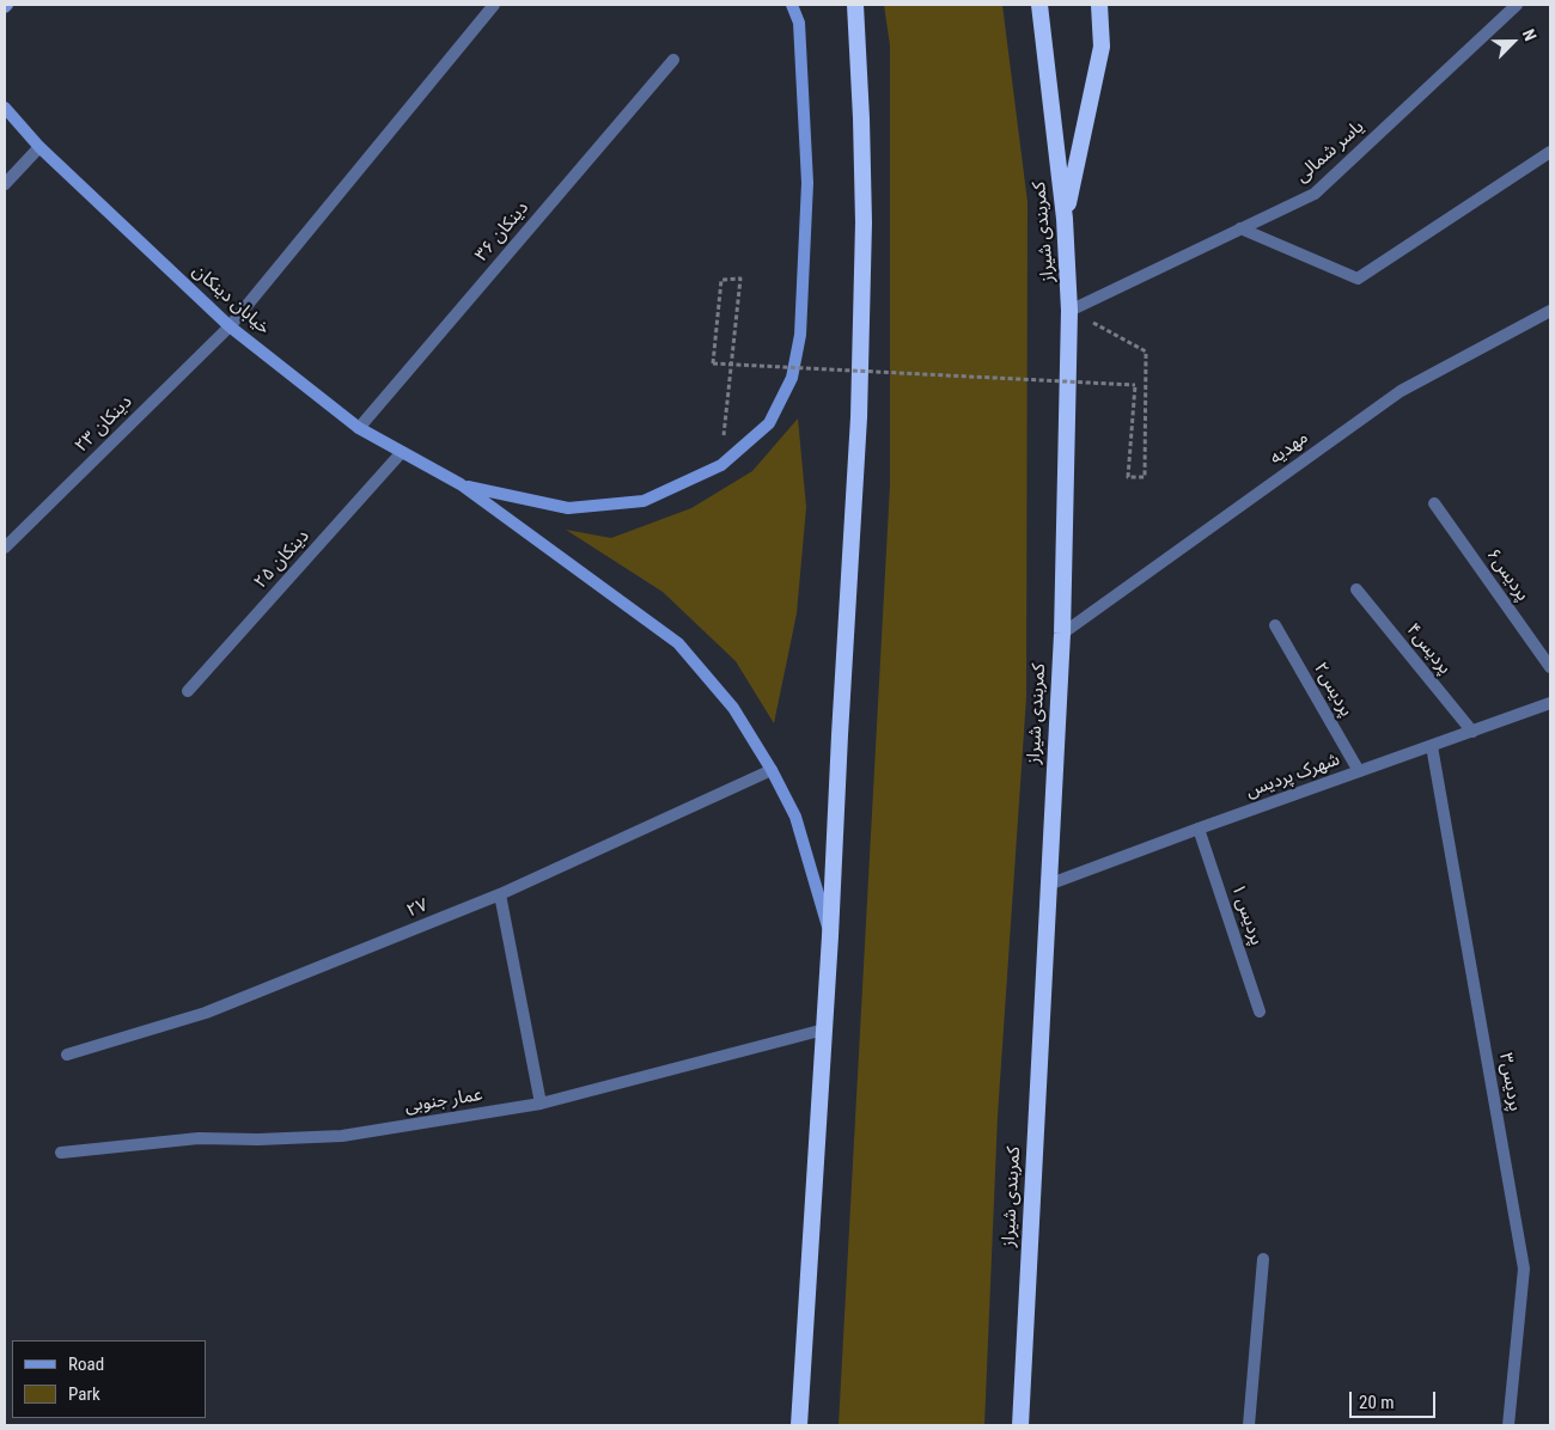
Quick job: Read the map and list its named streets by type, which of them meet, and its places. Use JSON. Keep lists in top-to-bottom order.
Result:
{
  "streets": {
    "highway": ["کمربندی شیراز"],
    "main road": ["خیابان دینکان"],
    "street": [
      "یاسر شمالی",
      "۳۶ دینکان",
      "۲۳ دینکان",
      "مهدیه",
      "۲۵ دینکان",
      "پردیس۶",
      "پردیس۴",
      "پردیس۲",
      "شهرک پردیس",
      "۲۷",
      "پردیس ۱",
      "پردیس۳",
      "عمار جنوبی"
    ]
  },
  "crossings": [
    ["یاسر شمالی", "کمربندی شیراز"],
    ["۳۶ دینکان", "خیابان دینکان"],
    ["کمربندی شیراز", "مهدیه"],
    ["کمربندی شیراز", "شهرک پردیس"],
    ["خیابان دینکان", "۲۳ دینکان"],
    ["خیابان دینکان", "۲۵ دینکان"],
    ["پردیس۴", "شهرک پردیس"],
    ["پردیس۲", "شهرک پردیس"],
    ["شهرک پردیس", "پردیس ۱"],
    ["شهرک پردیس", "پردیس۳"]
  ],
  "legend": ["Road", "Park"],
  "scale_bar": "20 m",
  "north": "top right"
}
